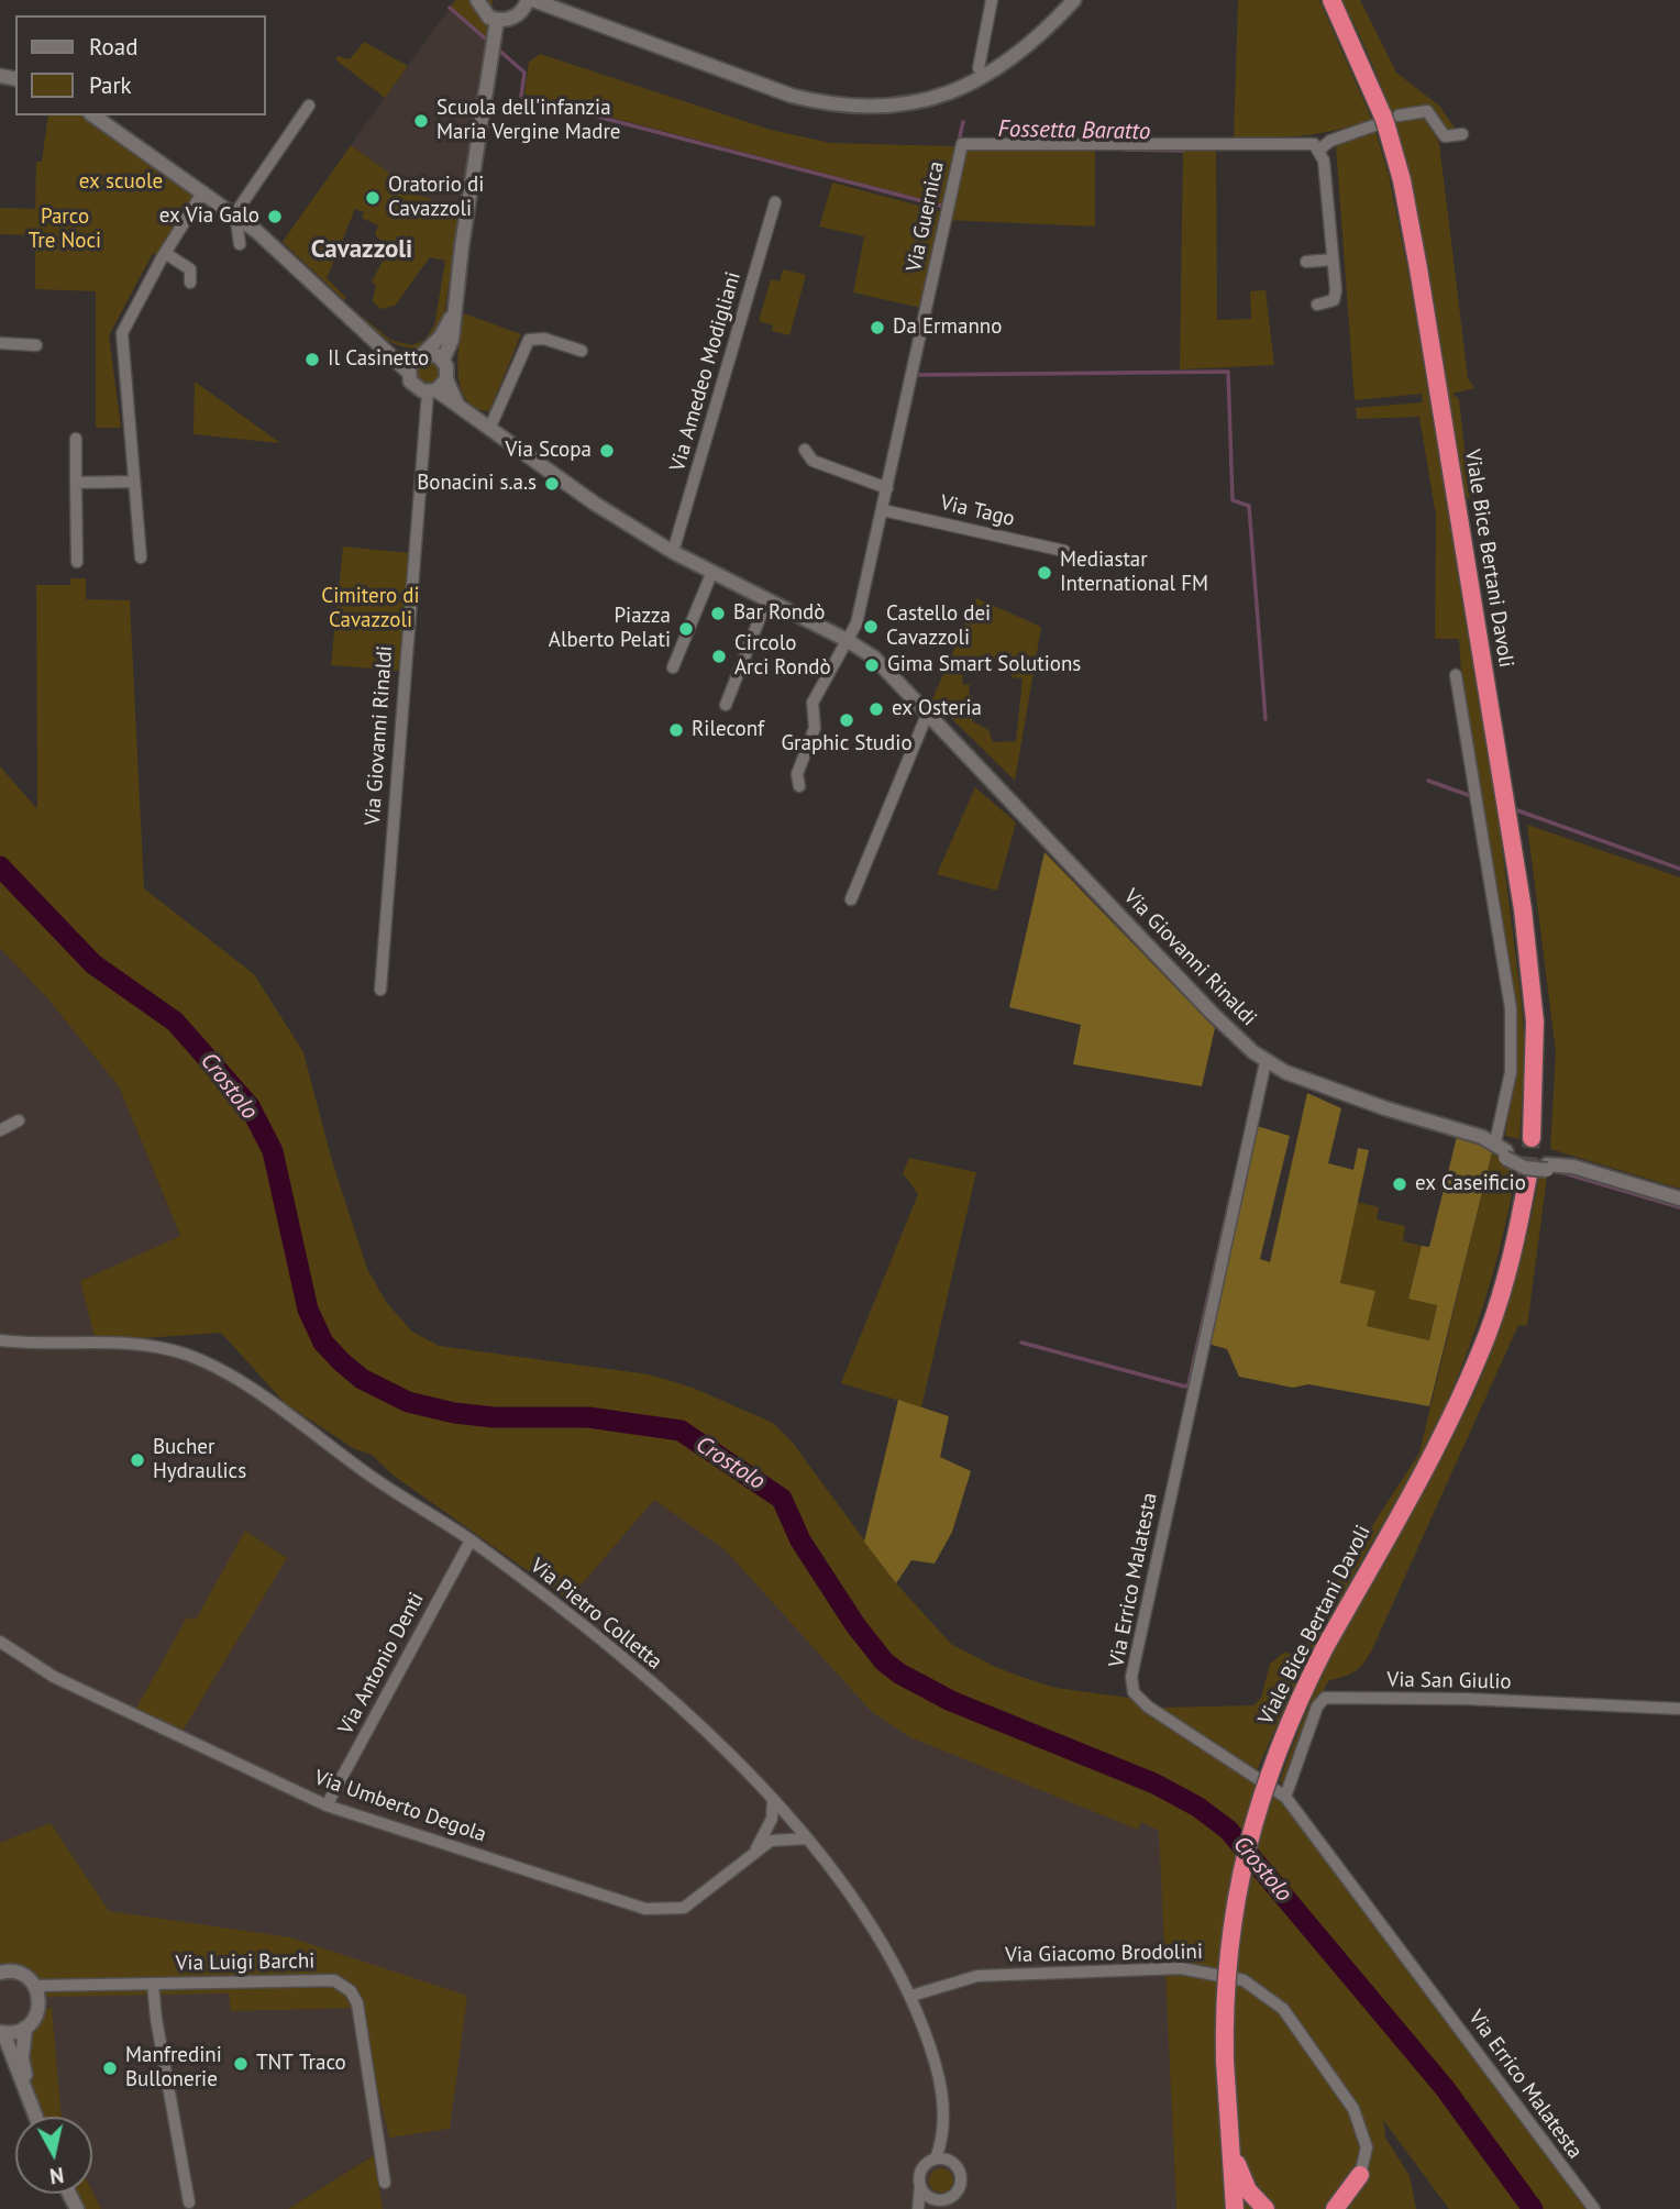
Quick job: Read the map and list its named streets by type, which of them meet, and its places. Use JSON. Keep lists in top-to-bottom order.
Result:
{
  "streets": {
    "highway": ["Viale Bice Bertani Davoli"],
    "street": [
      "Via Guernica",
      "Via Amedeo Modigliani",
      "Via Tago",
      "Via Giovanni Rinaldi",
      "Via Errico Malatesta",
      "Via Pietro Colletta",
      "Via Antonio Denti",
      "Via San Giulio",
      "Via Umberto Degola",
      "Via Giacomo Brodolini",
      "Via Luigi Barchi"
    ]
  },
  "crossings": [
    ["Via Guernica", "Via Tago"],
    ["Via Guernica", "Via Giovanni Rinaldi"],
    ["Via Amedeo Modigliani", "Via Giovanni Rinaldi"],
    ["Viale Bice Bertani Davoli", "Via Giovanni Rinaldi"],
    ["Via Giovanni Rinaldi", "Via Errico Malatesta"],
    ["Via Errico Malatesta", "Via San Giulio"],
    ["Via Pietro Colletta", "Via Antonio Denti"],
    ["Via Pietro Colletta", "Via Umberto Degola"],
    ["Via Pietro Colletta", "Via Giacomo Brodolini"],
    ["Via Antonio Denti", "Via Umberto Degola"]
  ],
  "districts": ["Cavazzoli"],
  "water": ["Fossetta Baratto", "Crostolo"],
  "parks": ["ex scuole", "Parco Tre Noci", "Cimitero di Cavazzoli"],
  "places": [
    "Scuola dell'infanzia Maria Vergine Madre",
    "Oratorio di Cavazzoli",
    "ex Via Galo",
    "Da Ermanno",
    "Il Casinetto",
    "Via Scopa",
    "Bonacini s.a.s",
    "Mediastar International FM",
    "Bar Rondò",
    "Castello dei Cavazzoli",
    "Piazza Alberto Pelati",
    "Circolo Arci Rondò",
    "Gima Smart Solutions",
    "ex Osteria",
    "Graphic Studio",
    "Rileconf",
    "ex Caseificio",
    "Bucher Hydraulics",
    "TNT Traco",
    "Manfredini Bullonerie"
  ],
  "legend": ["Road", "Park"],
  "north": "bottom"
}
